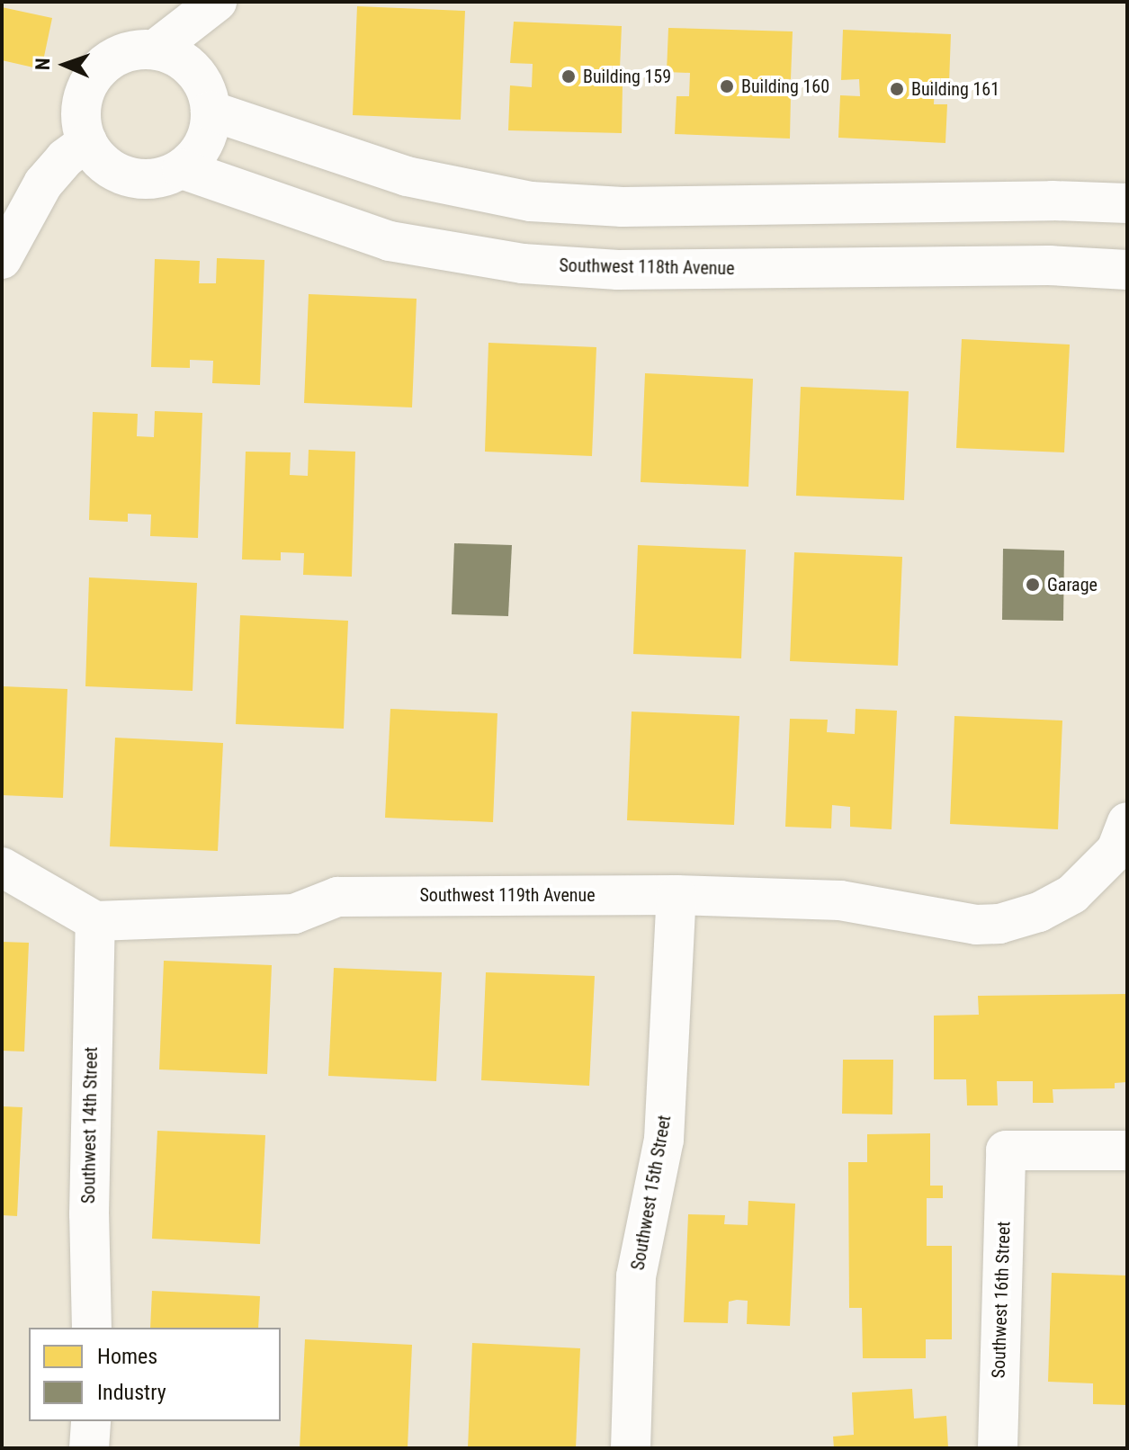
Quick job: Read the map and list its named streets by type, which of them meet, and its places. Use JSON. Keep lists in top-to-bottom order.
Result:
{
  "streets": {
    "street": [
      "Southwest 118th Avenue",
      "Southwest 119th Avenue",
      "Southwest 14th Street",
      "Southwest 15th Street",
      "Southwest 16th Street"
    ]
  },
  "crossings": [
    ["Southwest 119th Avenue", "Southwest 14th Street"],
    ["Southwest 119th Avenue", "Southwest 15th Street"]
  ],
  "places": [
    "Building 159",
    "Building 160",
    "Building 161",
    "Garage"
  ],
  "legend": ["Homes", "Industry"],
  "north": "left"
}
